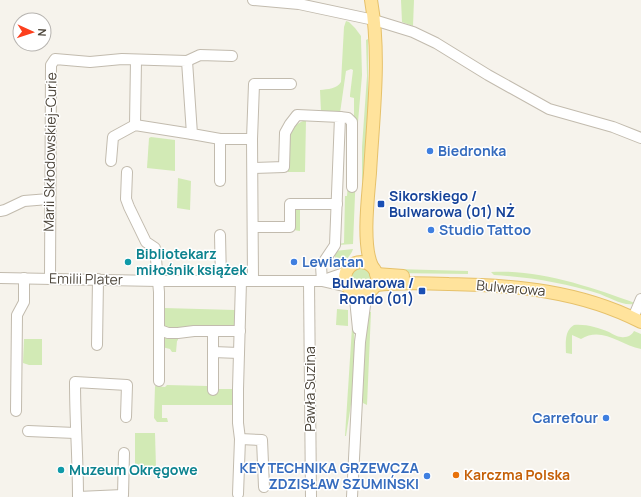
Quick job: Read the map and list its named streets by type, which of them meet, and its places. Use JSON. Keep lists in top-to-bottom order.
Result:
{
  "streets": {
    "main road": ["Bulwarowa"],
    "street": ["Marii Skłodowskiej-Curie", "Emilii Plater", "Pawła Suzina"]
  },
  "crossings": [
    ["Marii Skłodowskiej-Curie", "Emilii Plater"],
    ["Emilii Plater", "Bulwarowa"],
    ["Emilii Plater", "Pawła Suzina"]
  ],
  "places": {
    "other": [
      "Biedronka",
      "Studio Tattoo",
      "Bibliotekarz miłośnik książek",
      "Lewiatan",
      "Carrefour",
      "Muzeum Okręgowe",
      "Karczma Polska",
      "KEY TECHNIKA GRZEWCZA ZDZISŁAW SZUMIŃSKI"
    ],
    "transit": ["Sikorskiego / Bulwarowa (01) NŻ", "Bulwarowa / Rondo (01)"]
  },
  "north": "right"
}
